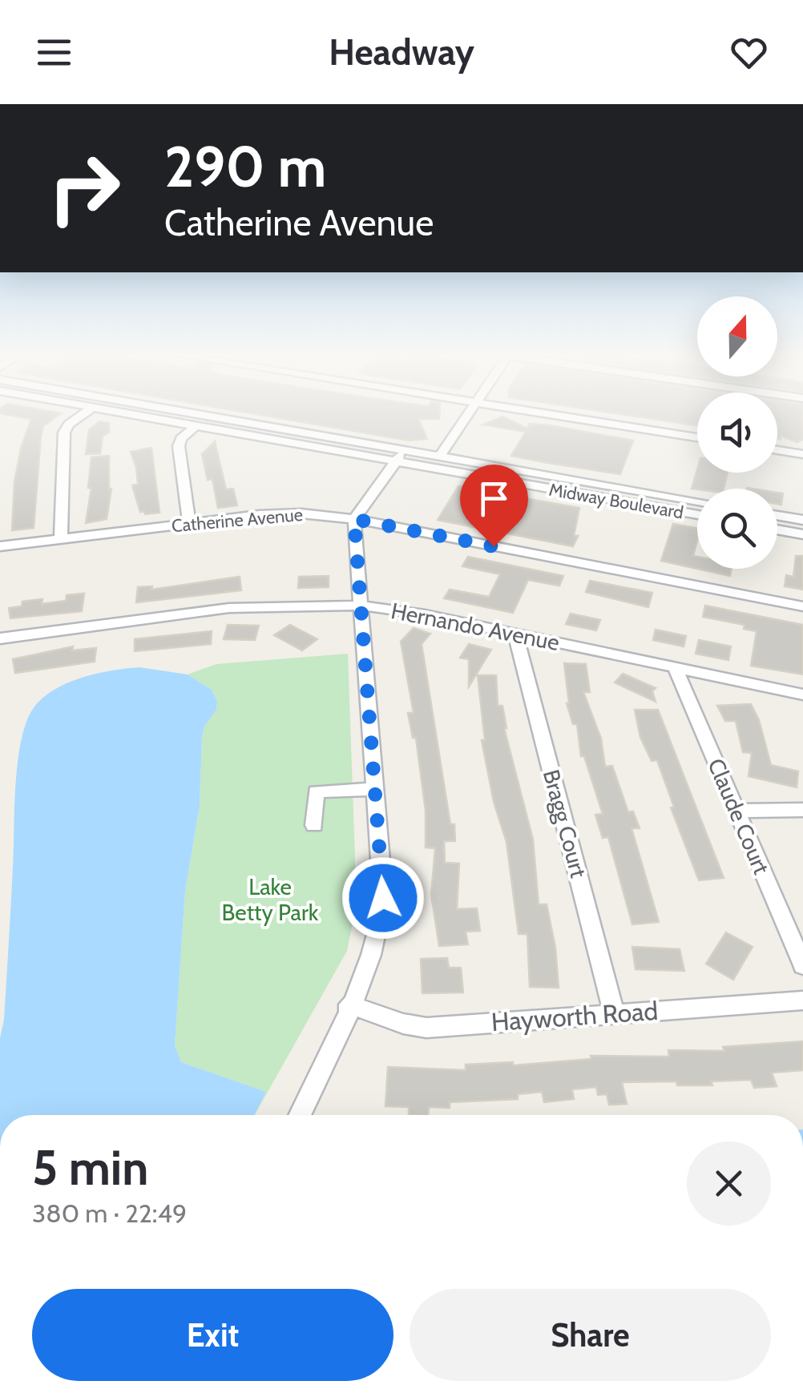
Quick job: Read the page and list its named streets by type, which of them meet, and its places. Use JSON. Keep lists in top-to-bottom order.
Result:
{
  "streets": {
    "street": [
      "Midway Boulevard",
      "Catherine Avenue",
      "Hernando Avenue",
      "Claude Court",
      "Bragg Court",
      "Hayworth Road"
    ]
  },
  "crossings": [
    ["Hernando Avenue", "Claude Court"],
    ["Hernando Avenue", "Bragg Court"],
    ["Bragg Court", "Hayworth Road"]
  ],
  "parks": ["Lake Betty Park"],
  "north": "top",
  "page": {
    "header": "Headway",
    "turn": ["290 m", "Catherine Avenue"],
    "heading": ["5 min", "380 m · 22:49"],
    "buttons": ["Exit", "Share"]
  }
}
